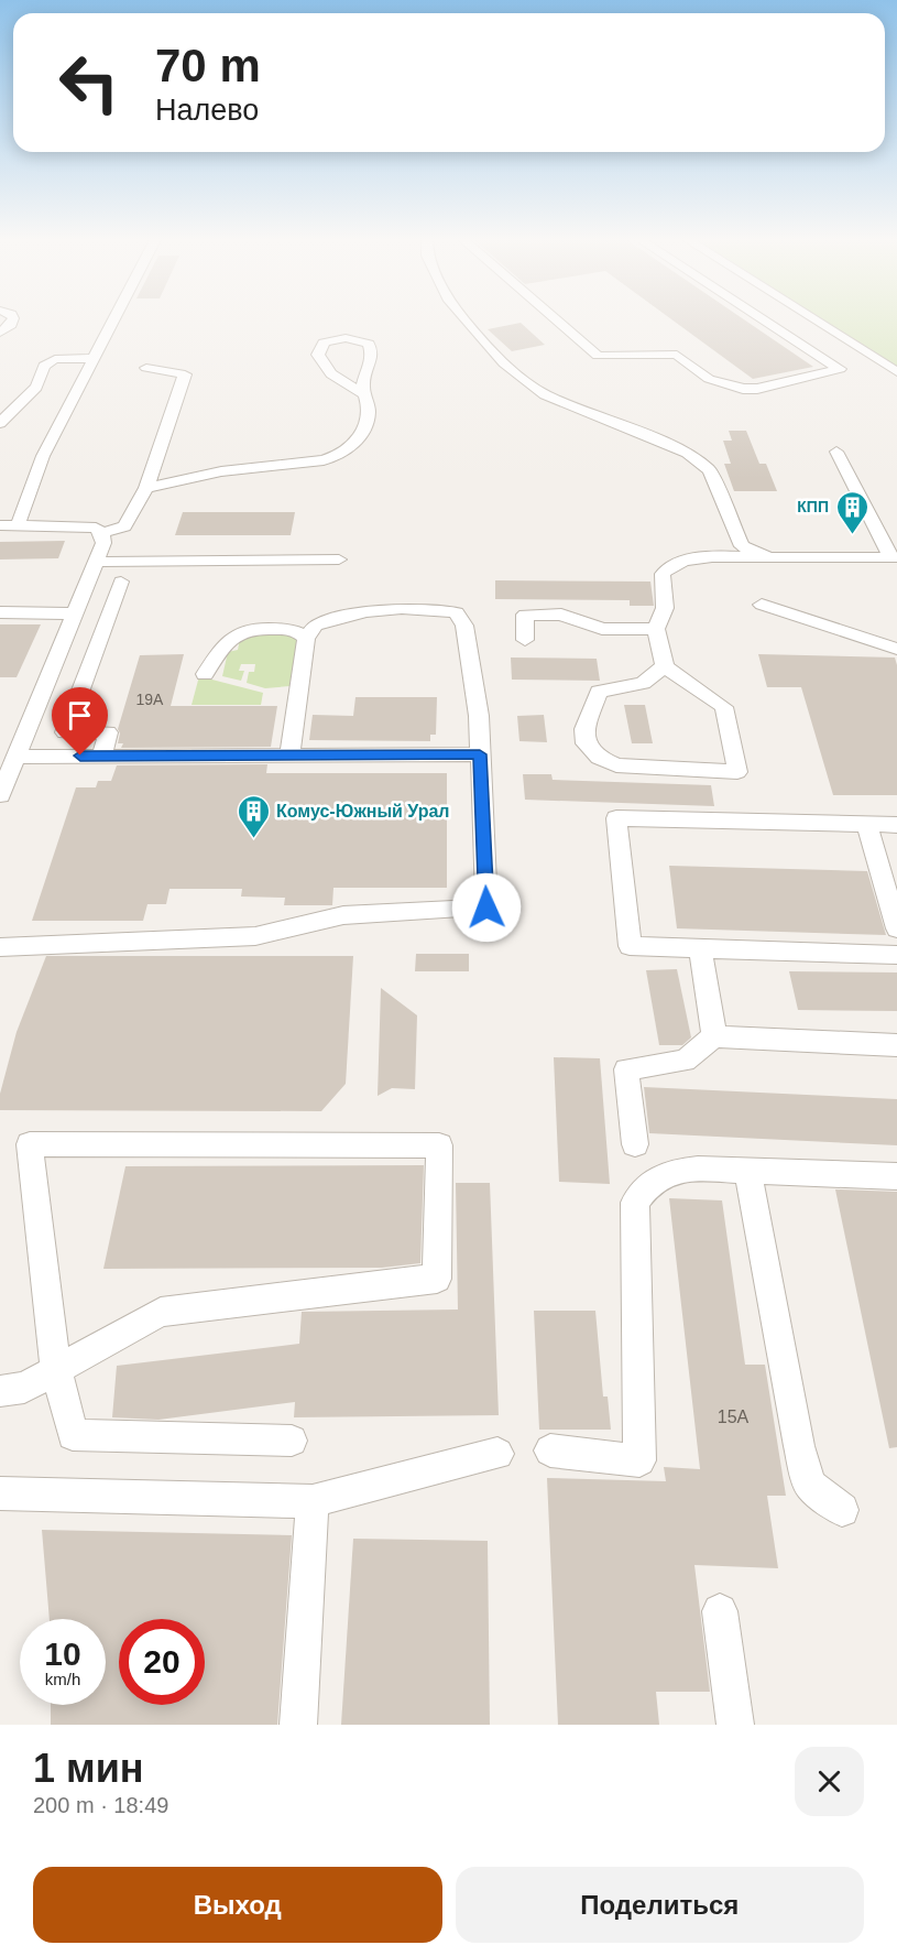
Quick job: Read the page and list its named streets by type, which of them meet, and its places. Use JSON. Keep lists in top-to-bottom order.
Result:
{
  "places": {
    "building": ["КПП", "Комус-Южный Урал"]
  },
  "house_numbers": ["19А", "15А"],
  "page": {
    "turn": ["70 m", "Налево"],
    "speed": "10 km/h",
    "limit": "20",
    "heading": ["1 мин", "200 m · 18:49"],
    "buttons": ["Выход", "Поделиться"]
  }
}
